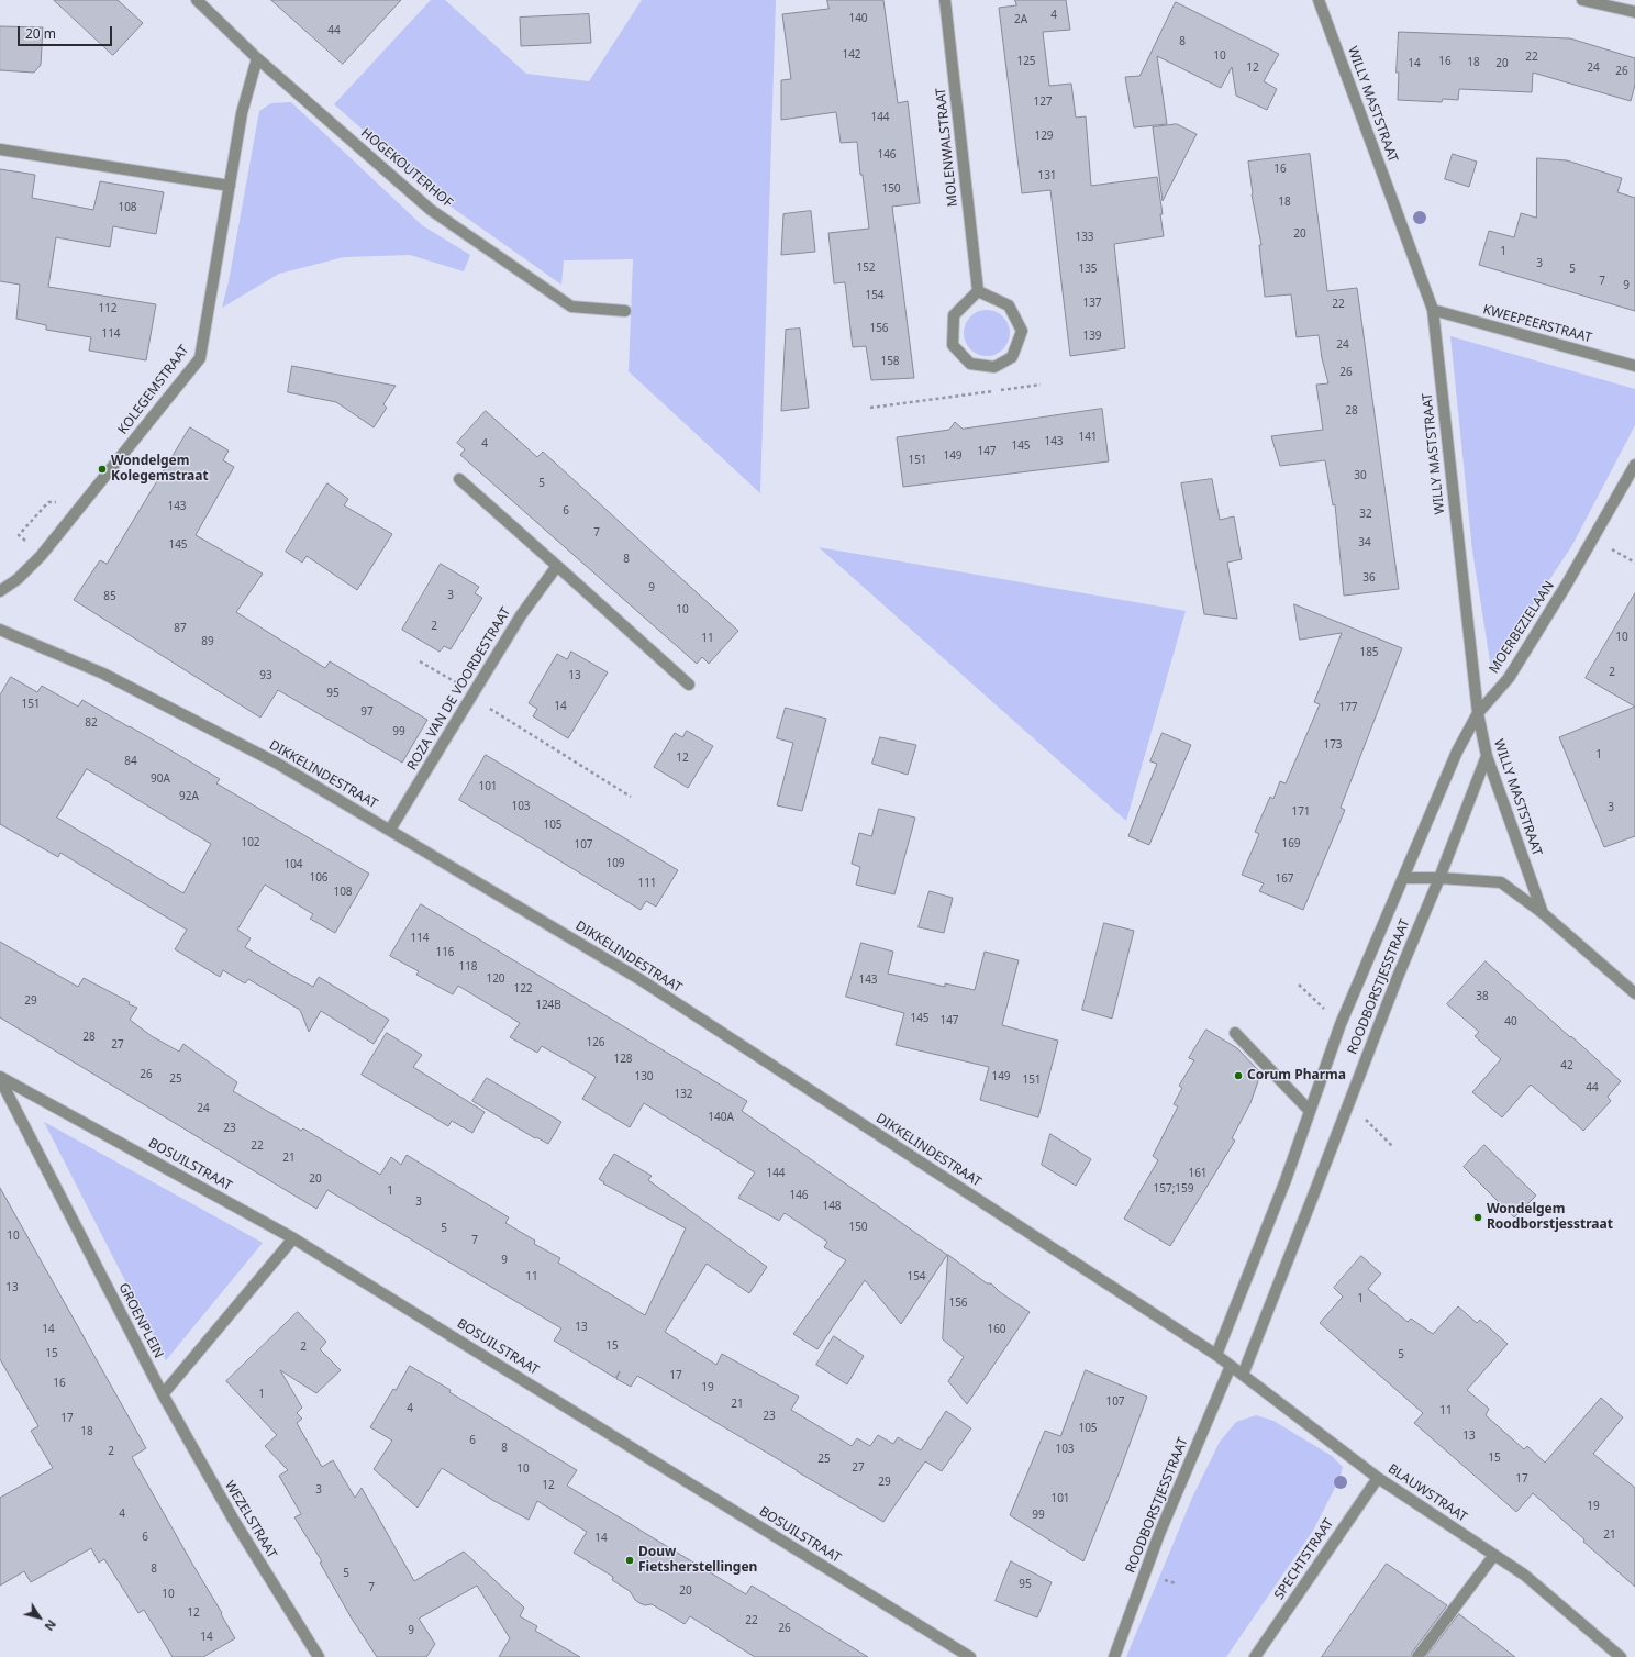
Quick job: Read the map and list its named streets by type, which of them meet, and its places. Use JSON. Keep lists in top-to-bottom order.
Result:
{
  "streets": {
    "street": [
      "WILLY MASTSTRAAT",
      "MOLENWALSTRAAT",
      "HOGEKOUTERHOF",
      "KWEEPEERSTRAAT",
      "KOLEGEMSTRAAT",
      "MOERBEZIELAAN",
      "ROZA VAN DE VOORDESTRAAT",
      "DIKKELINDESTRAAT",
      "ROODBORSTJESSTRAAT",
      "BOSUILSTRAAT",
      "GROENPLEIN",
      "BLAUWSTRAAT",
      "WEZELSTRAAT",
      "SPECHTSTRAAT"
    ]
  },
  "crossings": [
    ["WILLY MASTSTRAAT", "KWEEPEERSTRAAT"],
    ["WILLY MASTSTRAAT", "MOERBEZIELAAN"],
    ["WILLY MASTSTRAAT", "ROODBORSTJESSTRAAT"],
    ["HOGEKOUTERHOF", "KOLEGEMSTRAAT"],
    ["MOERBEZIELAAN", "ROODBORSTJESSTRAAT"],
    ["ROZA VAN DE VOORDESTRAAT", "DIKKELINDESTRAAT"],
    ["DIKKELINDESTRAAT", "ROODBORSTJESSTRAAT"],
    ["DIKKELINDESTRAAT", "BLAUWSTRAAT"],
    ["ROODBORSTJESSTRAAT", "BLAUWSTRAAT"],
    ["BOSUILSTRAAT", "GROENPLEIN"],
    ["GROENPLEIN", "WEZELSTRAAT"],
    ["BLAUWSTRAAT", "SPECHTSTRAAT"]
  ],
  "places": [
    "Wondelgem Kolegemstraat",
    "Corum Pharma",
    "Wondelgem Roodborstjesstraat",
    "Douw Fietsherstellingen"
  ],
  "house_numbers": [
    "4",
    "140",
    "2A",
    "44",
    "8",
    "142",
    "10",
    "22",
    "125",
    "16",
    "18",
    "14",
    "20",
    "12",
    "24",
    "26",
    "127",
    "144",
    "129",
    "146",
    "16",
    "131",
    "150",
    "18",
    "108",
    "20",
    "133",
    "1",
    "3",
    "152",
    "135",
    "5",
    "7",
    "9",
    "154",
    "137",
    "22",
    "112",
    "156",
    "114",
    "139",
    "24",
    "158",
    "26",
    "28",
    "141",
    "143",
    "4",
    "145",
    "147",
    "149",
    "151",
    "30",
    "5",
    "143",
    "6",
    "32",
    "7",
    "34",
    "145",
    "8",
    "36",
    "9",
    "3",
    "85",
    "10",
    "2",
    "87",
    "10",
    "11",
    "89",
    "185",
    "2",
    "93",
    "13",
    "95",
    "151",
    "14",
    "177",
    "97",
    "82",
    "99",
    "173",
    "1",
    "12",
    "84",
    "90A",
    "101",
    "92A",
    "103",
    "3",
    "171",
    "105",
    "102",
    "169",
    "107",
    "109",
    "104",
    "106",
    "167",
    "111",
    "108",
    "114",
    "116",
    "118",
    "120",
    "143",
    "122",
    "38",
    "29",
    "124B",
    "145",
    "147",
    "40",
    "28",
    "126",
    "27",
    "128",
    "42",
    "26",
    "130",
    "149",
    "25",
    "151",
    "44",
    "132",
    "24",
    "140A",
    "23",
    "22",
    "21",
    "144",
    "161",
    "20",
    "157;159",
    "1",
    "146",
    "3",
    "148",
    "150",
    "5",
    "10",
    "7",
    "9",
    "11",
    "154",
    "13",
    "1",
    "156",
    "13",
    "14",
    "160",
    "15",
    "2",
    "15",
    "5",
    "17",
    "16",
    "19",
    "1",
    "107",
    "21",
    "4",
    "11",
    "23",
    "17",
    "105",
    "18",
    "13",
    "6",
    "8",
    "103",
    "2",
    "15",
    "25",
    "27",
    "10",
    "17",
    "29",
    "12",
    "3",
    "101",
    "19",
    "4",
    "99",
    "21",
    "6",
    "14",
    "8",
    "5",
    "95",
    "7",
    "20",
    "10",
    "12",
    "22",
    "26",
    "9",
    "14"
  ],
  "scale_bar": "20 m",
  "north": "bottom right"
}
